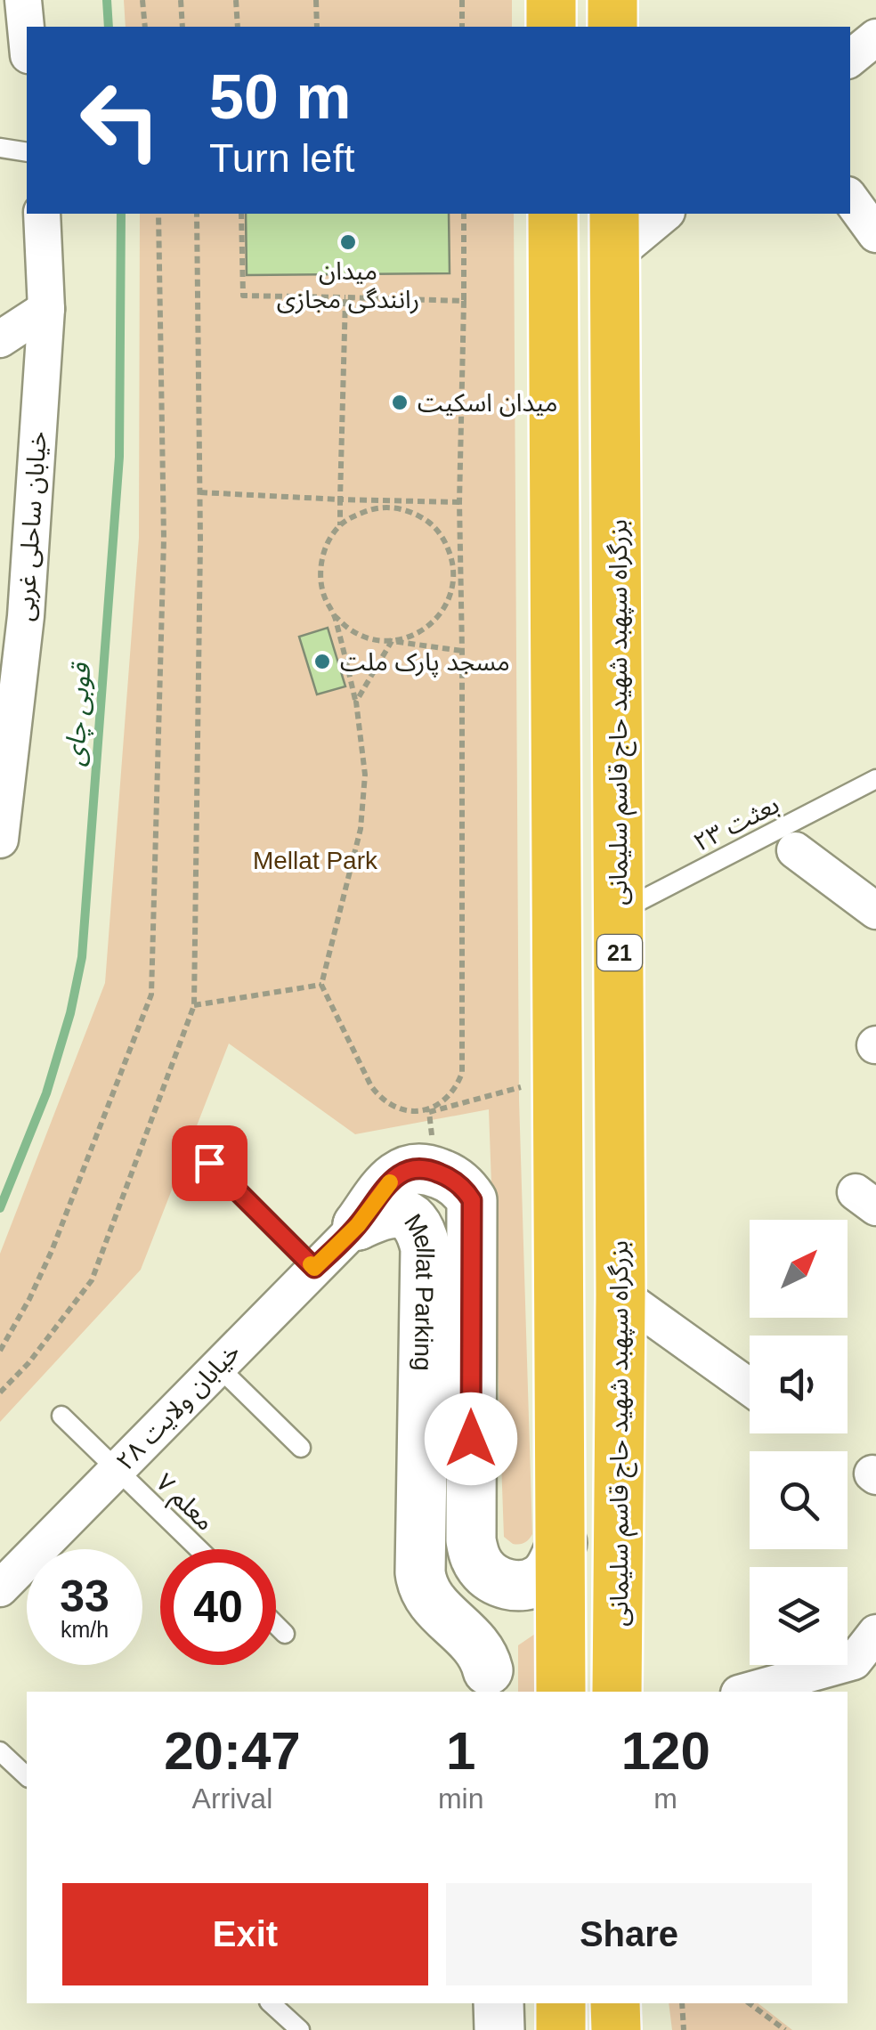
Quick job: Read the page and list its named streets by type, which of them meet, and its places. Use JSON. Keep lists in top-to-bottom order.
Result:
{
  "streets": {
    "highway": ["بزرگراه سپهبد شهید حاج قاسم سلیمانی", "21"],
    "street": ["خیابان ساحلی غربی", "Mellat Parking", "خیابان ولایت ۲۸"],
    "lane": ["بعثت ۲۳", "معلم ۷"]
  },
  "crossings": [
    ["بزرگراه سپهبد شهید حاج قاسم سلیمانی", "بعثت ۲۳"],
    ["Mellat Parking", "خیابان ولایت ۲۸"],
    ["خیابان ولایت ۲۸", "معلم ۷"]
  ],
  "water": ["قوبی چای"],
  "parks": ["Mellat Park"],
  "places": ["میدان رانندگی مجازی", "میدان اسکیت", "مسجد پارک ملت"],
  "north": "top right",
  "page": {
    "turn": ["50 m", "Turn left"],
    "speed": "33 km/h",
    "limit": "40",
    "eta": [
      "20:47",
      "Arrival",
      "1",
      "min",
      "120",
      "m"
    ],
    "buttons": ["Exit", "Share"]
  }
}
